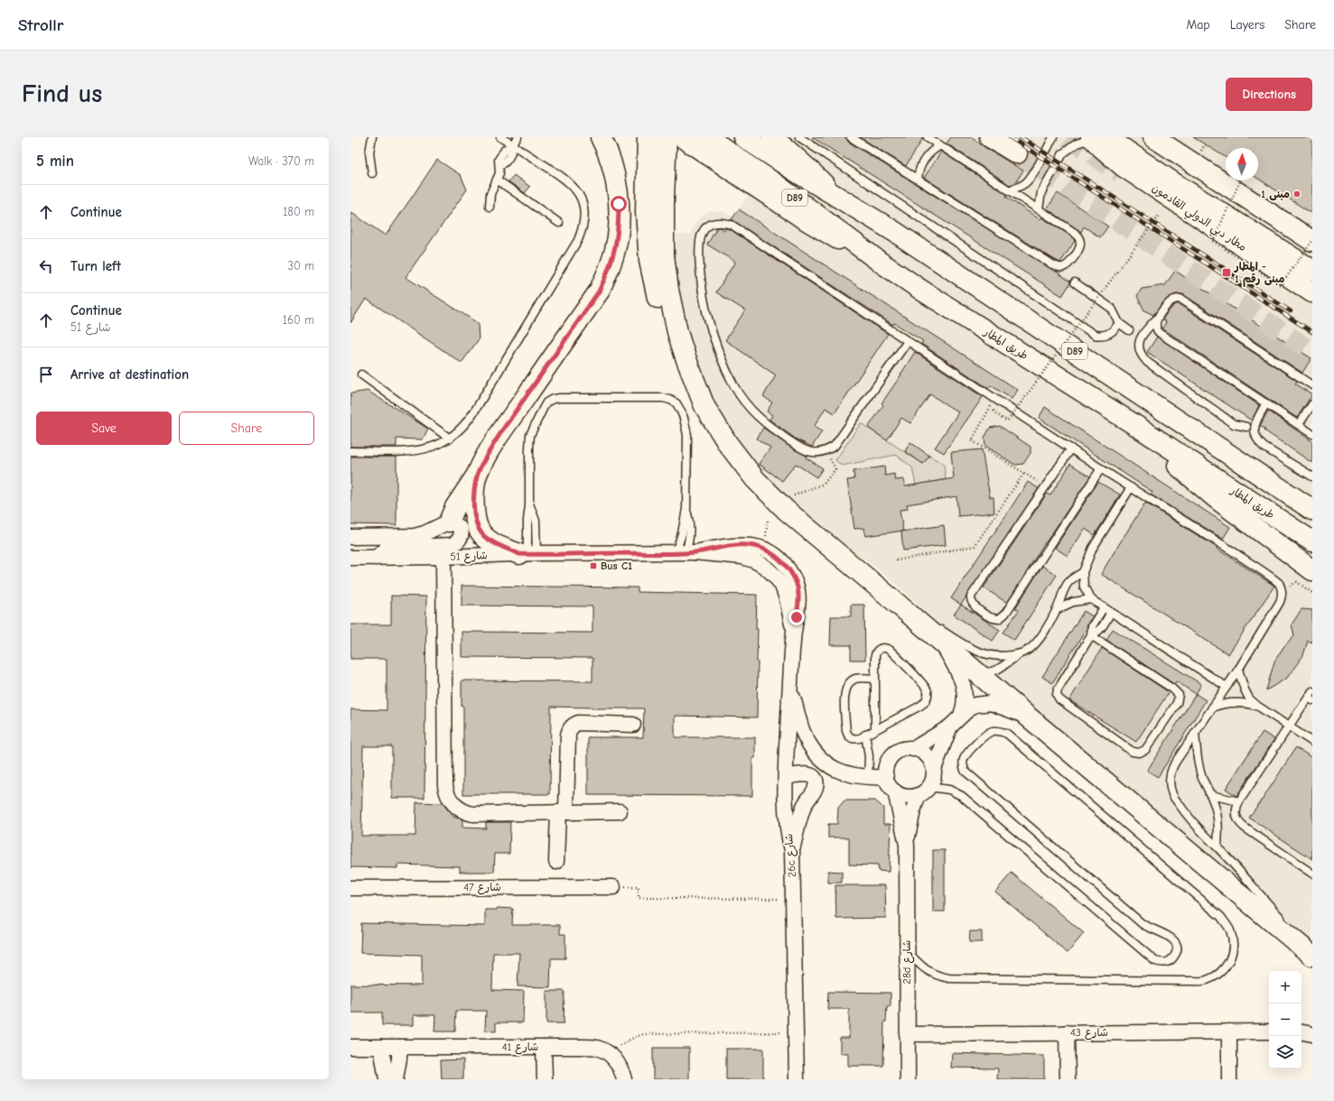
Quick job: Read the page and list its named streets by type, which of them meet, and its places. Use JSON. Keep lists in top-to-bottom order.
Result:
{
  "streets": {
    "main road": ["D89", "مطار دبي الدولي القادمون", "طريق المطار"],
    "street": [
      "شارع 51",
      "26c شارع",
      "شارع 47",
      "28d شارع",
      "شارع 43",
      "شارع 41"
    ]
  },
  "crossings": [
    ["شارع 51", "26c شارع"],
    ["28d شارع", "شارع 43"]
  ],
  "places": {
    "other": ["مبنى 1"],
    "transit": ["المطار - مبنى رقم 1", "Bus C1"]
  },
  "north": "top",
  "page": {
    "header": "Strollr",
    "nav": ["Map", "Layers", "Share"],
    "buttons": [
      "Directions",
      ["Save", "Share"]
    ],
    "title": "Find us",
    "heading": ["5 min", "Walk · 370 m"],
    "list": [
      ["Continue", "180 m"],
      ["Turn left", "30 m"],
      ["Continue", "شارع 51", "160 m"],
      "Arrive at destination"
    ],
    "map_buttons": ["+", "−"]
  }
}
